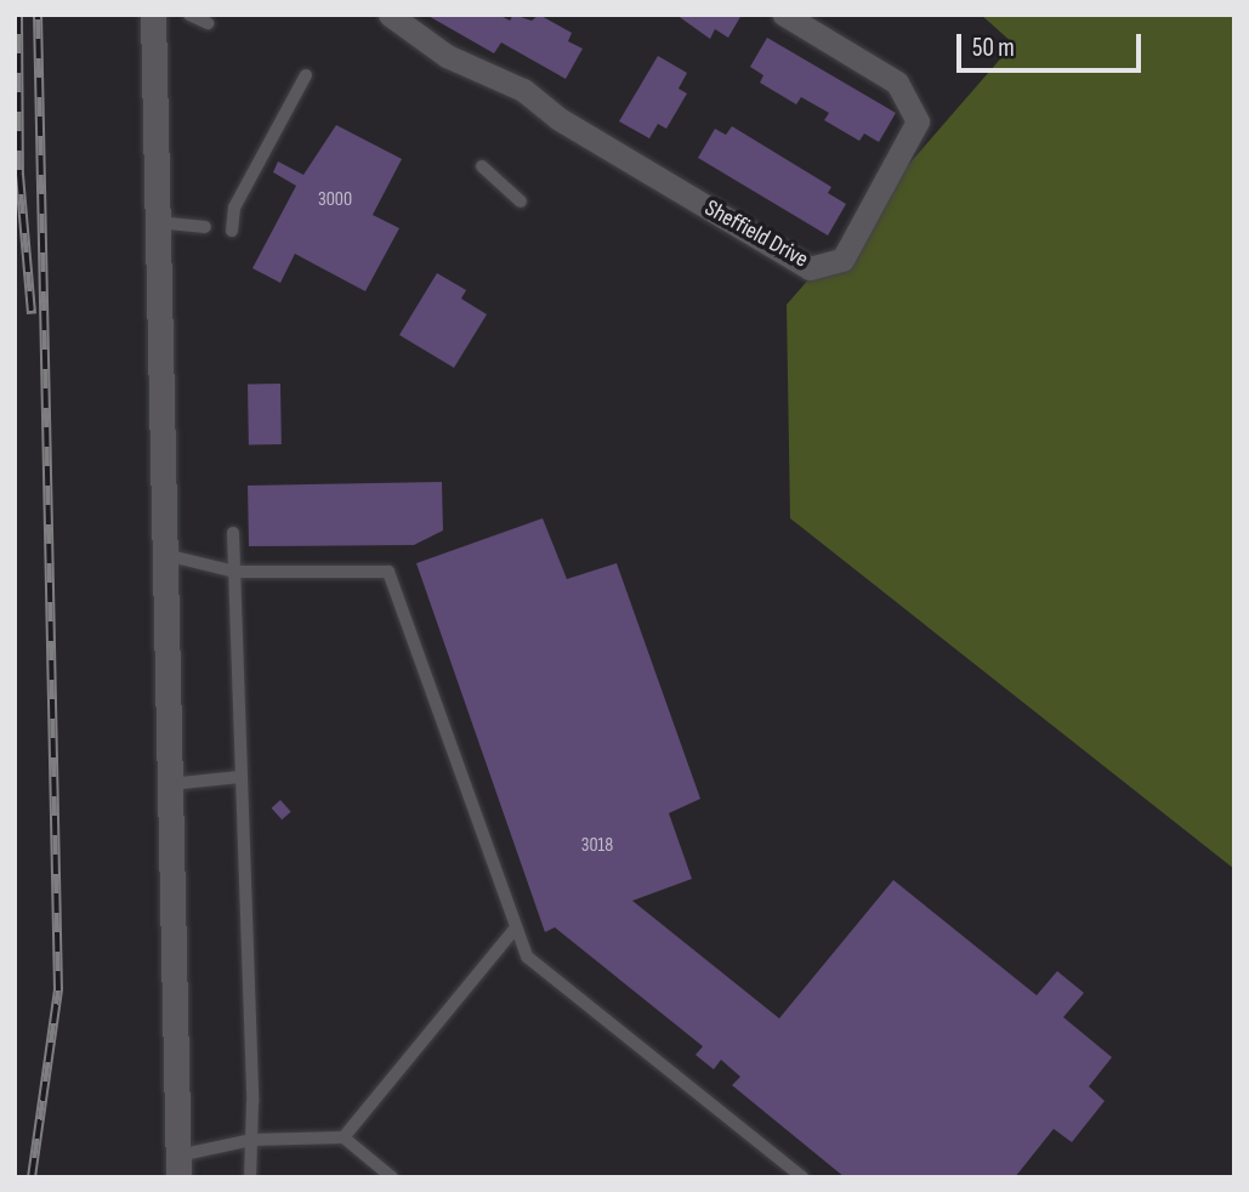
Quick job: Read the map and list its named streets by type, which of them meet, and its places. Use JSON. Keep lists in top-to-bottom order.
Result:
{
  "streets": {
    "street": ["Sheffield Drive"]
  },
  "house_numbers": ["3000", "3018"],
  "scale_bar": "50 m"
}
